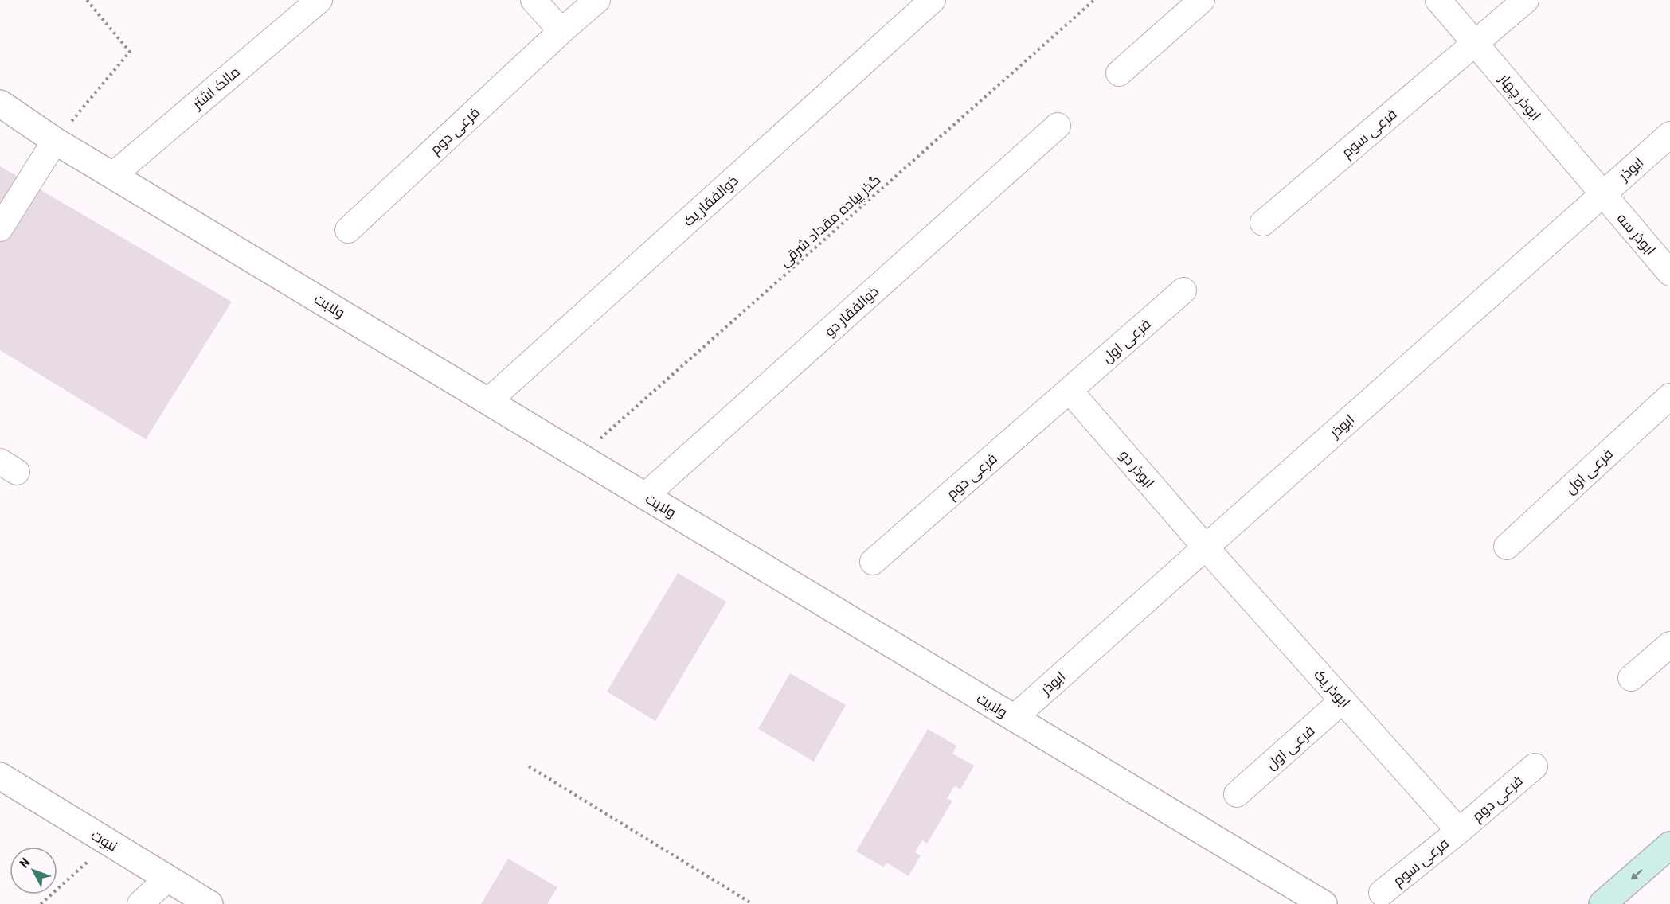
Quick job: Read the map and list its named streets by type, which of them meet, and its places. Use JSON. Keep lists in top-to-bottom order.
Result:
{
  "streets": {
    "street": [
      "مالک اشتر",
      "ابوذر چهار",
      "فرعی دوم",
      "فرعی سوم",
      "ابوذر",
      "ذوالفقار یک",
      "ابوذر سه",
      "ولایت",
      "ذوالفقار دو",
      "فرعی اول",
      "ابوذر دو",
      "ابوذر یک",
      "نبوت"
    ],
    "path": ["گذر پیاده مقداد شرقی"]
  },
  "crossings": [
    ["مالک اشتر", "ولایت"],
    ["ابوذر چهار", "فرعی سوم"],
    ["ابوذر چهار", "ابوذر"],
    ["ابوذر چهار", "ابوذر سه"],
    ["فرعی دوم", "فرعی سوم"],
    ["فرعی دوم", "فرعی اول"],
    ["فرعی دوم", "ابوذر دو"],
    ["فرعی دوم", "ابوذر یک"],
    ["فرعی سوم", "ابوذر یک"],
    ["ابوذر", "ابوذر سه"],
    ["ابوذر", "ولایت"],
    ["ابوذر", "ابوذر دو"],
    ["ابوذر", "ابوذر یک"],
    ["ذوالفقار یک", "ولایت"],
    ["گذر پیاده مقداد شرقی", "ولایت"],
    ["ولایت", "ذوالفقار دو"],
    ["فرعی اول", "ابوذر دو"],
    ["فرعی اول", "ابوذر یک"],
    ["ابوذر دو", "ابوذر یک"]
  ],
  "north": "top left"
}
